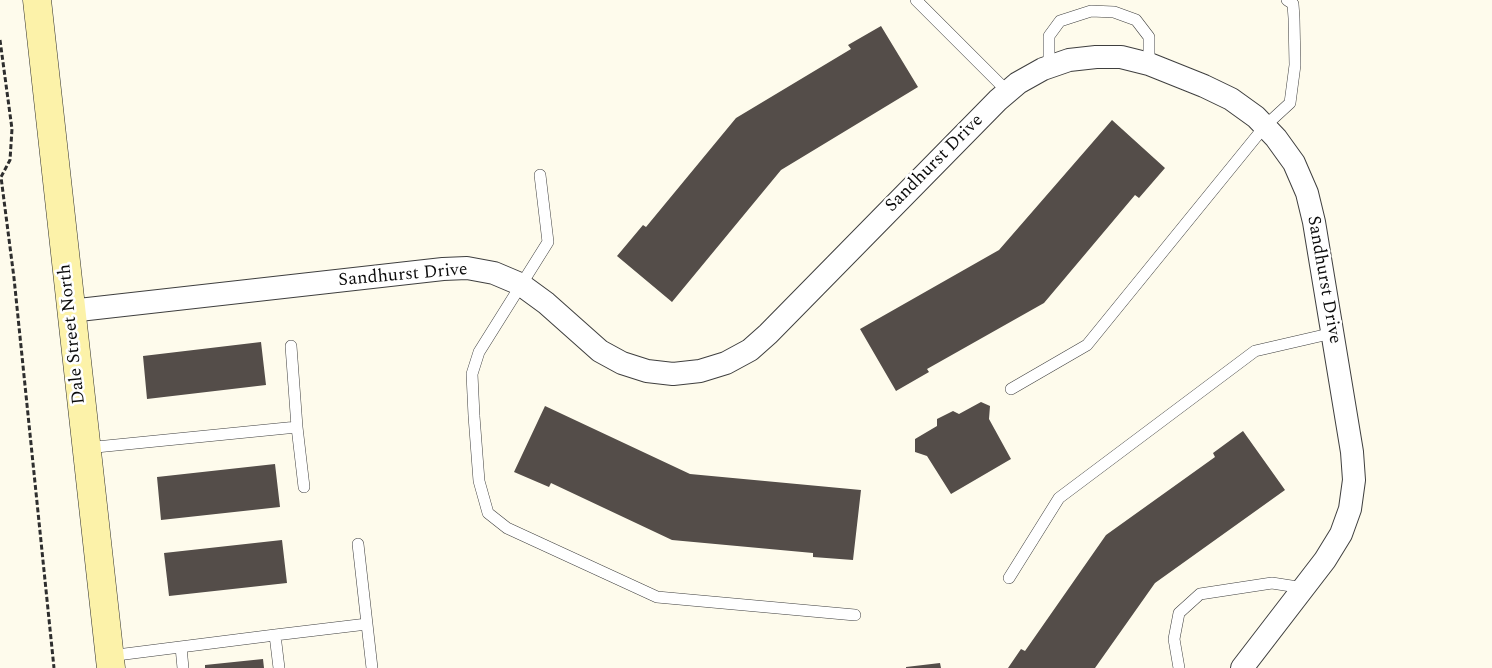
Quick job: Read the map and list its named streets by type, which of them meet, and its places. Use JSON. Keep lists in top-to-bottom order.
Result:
{
  "streets": {
    "main road": ["Dale Street North"],
    "street": ["Sandhurst Drive"]
  },
  "crossings": [
    ["Sandhurst Drive", "Dale Street North"]
  ]
}
